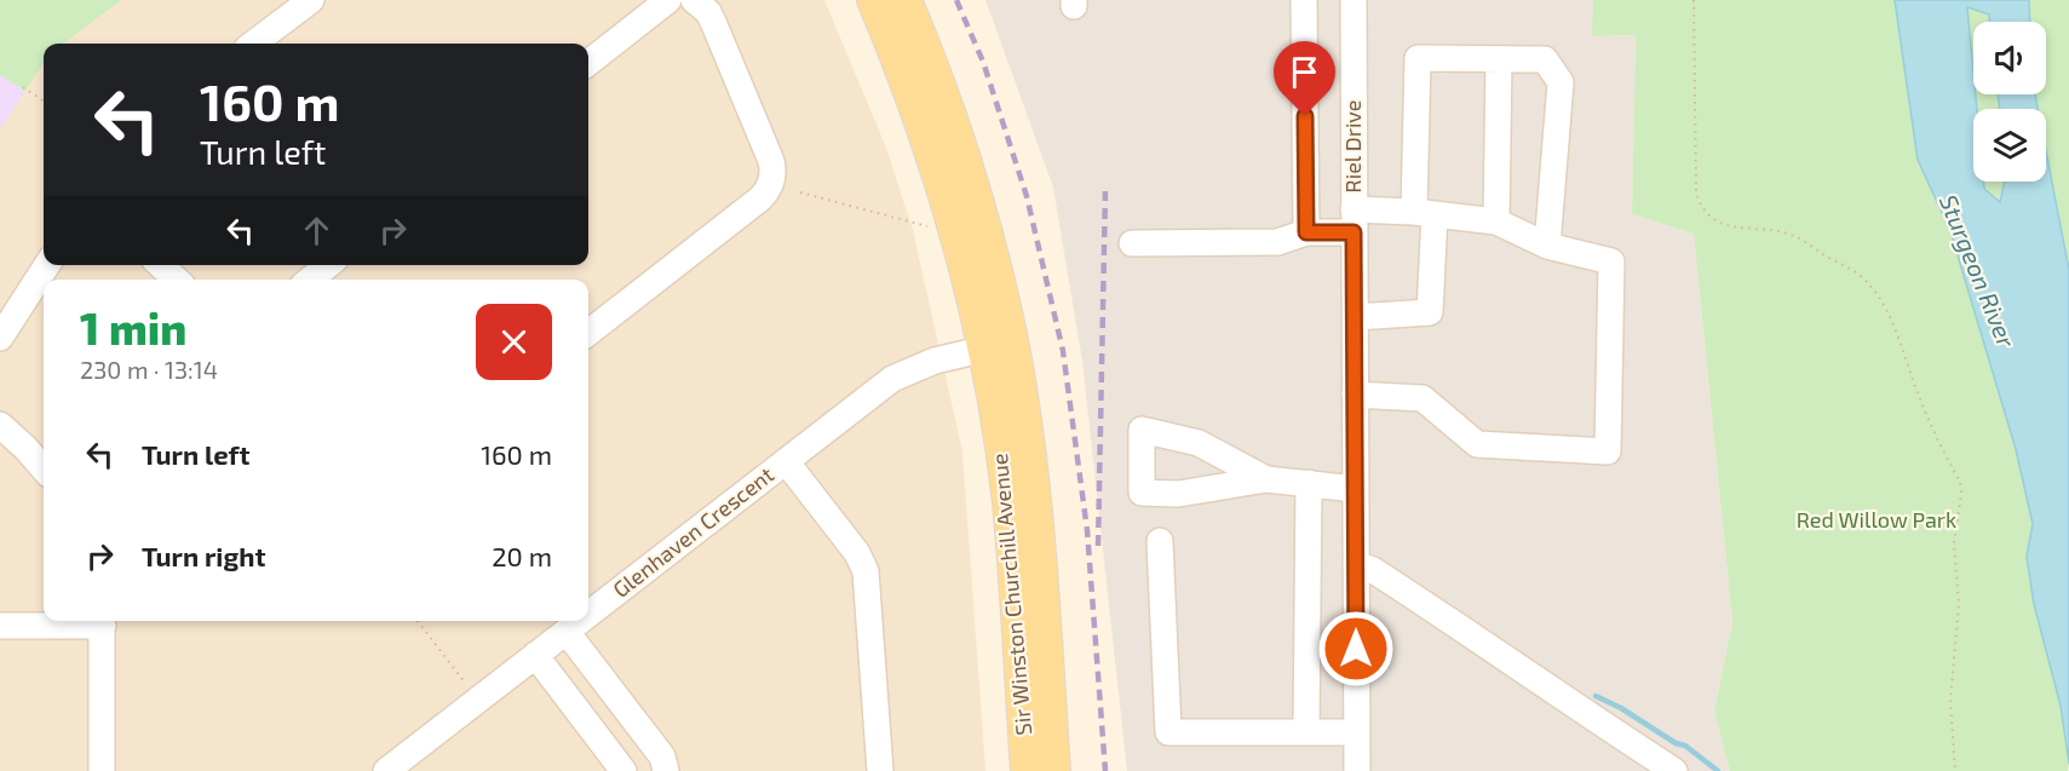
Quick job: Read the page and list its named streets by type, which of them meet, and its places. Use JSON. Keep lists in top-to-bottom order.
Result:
{
  "streets": {
    "main road": ["Sir Winston Churchill Avenue"],
    "street": ["Riel Drive", "Glenhaven Crescent"]
  },
  "crossings": [
    ["Glenhaven Crescent", "Sir Winston Churchill Avenue"]
  ],
  "water": ["Sturgeon River"],
  "parks": ["Red Willow Park"],
  "page": {
    "turn": ["160 m", "Turn left"],
    "heading": ["1 min", "230 m · 13:14"],
    "list": [
      {
        "name": "Turn left",
        "value": "160 m"
      },
      {
        "name": "Turn right",
        "value": "20 m"
      }
    ]
  }
}
